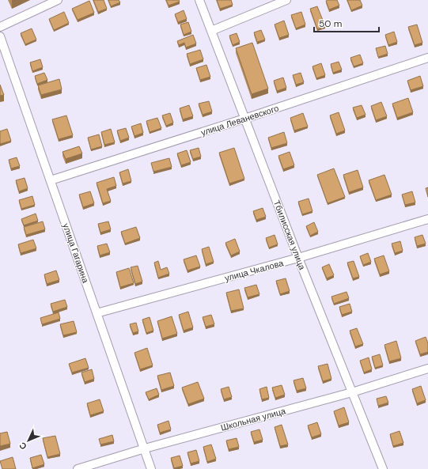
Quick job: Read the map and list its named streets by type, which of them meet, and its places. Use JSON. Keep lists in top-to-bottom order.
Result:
{
  "streets": {
    "street": [
      "улица Леваневского",
      "Тбилисская улица",
      "улица Гагарина",
      "улица Чкалова",
      "Школьная улица"
    ]
  },
  "crossings": [
    ["улица Леваневского", "Тбилисская улица"],
    ["улица Леваневского", "улица Гагарина"],
    ["Тбилисская улица", "улица Чкалова"],
    ["Тбилисская улица", "Школьная улица"],
    ["улица Гагарина", "улица Чкалова"],
    ["улица Гагарина", "Школьная улица"]
  ],
  "scale_bar": "50 m",
  "north": "bottom left"
}
